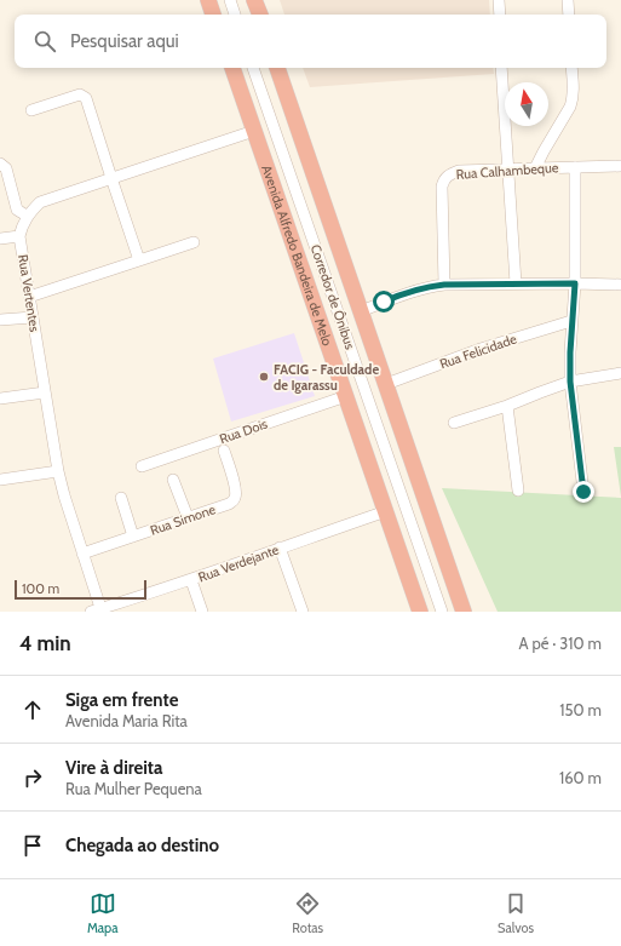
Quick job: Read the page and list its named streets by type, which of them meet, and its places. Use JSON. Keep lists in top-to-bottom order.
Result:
{
  "streets": {
    "highway": ["Avenida Alfredo Bandeira de Melo"],
    "street": [
      "Rua Calhambeque",
      "Rua Vertentes",
      "Corredor de Ônibus",
      "Rua Felicidade",
      "Rua Dois",
      "Rua Simone",
      "Rua Verdejante"
    ]
  },
  "crossings": [
    ["Avenida Alfredo Bandeira de Melo", "Rua Dois"],
    ["Avenida Alfredo Bandeira de Melo", "Rua Verdejante"],
    ["Rua Vertentes", "Rua Simone"],
    ["Rua Vertentes", "Rua Verdejante"]
  ],
  "places": ["FACIG - Faculdade de Igarassu"],
  "scale_bar": "100 m",
  "north": "top",
  "page": {
    "search": "Pesquisar aqui",
    "scale": "100 m",
    "heading": ["4 min", "A pé · 310 m"],
    "list": [
      ["Siga em frente", "Avenida Maria Rita", "150 m"],
      ["Vire à direita", "Rua Mulher Pequena", "160 m"],
      "Chegada ao destino"
    ],
    "nav": ["Mapa", "Rotas", "Salvos"]
  }
}
